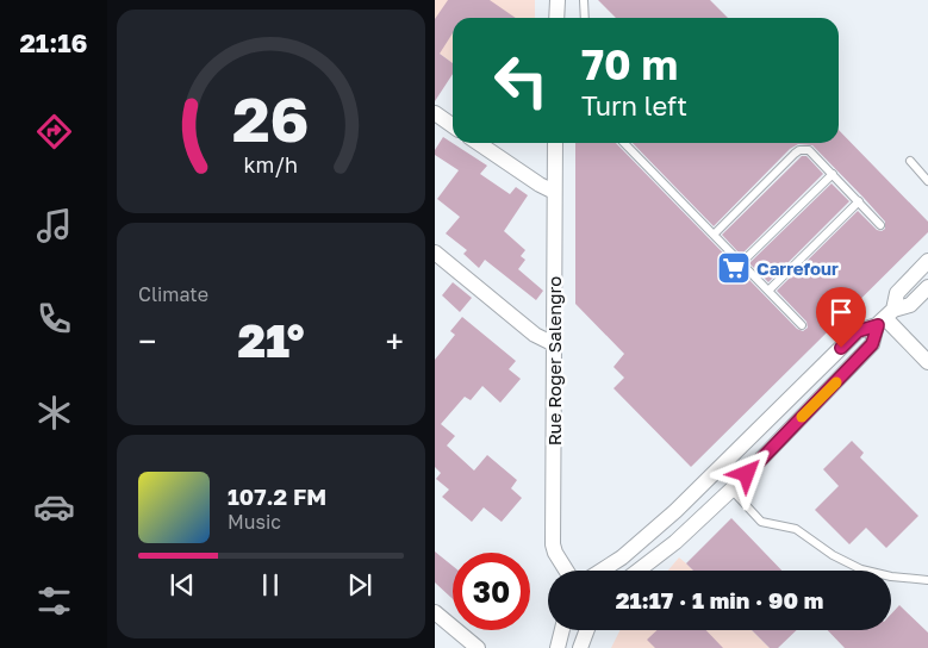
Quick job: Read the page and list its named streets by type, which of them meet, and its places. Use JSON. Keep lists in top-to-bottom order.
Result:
{
  "streets": {
    "street": ["Rue Roger Salengro"]
  },
  "places": {
    "supermarket": ["Carrefour"]
  },
  "page": {
    "tabs": "21:16",
    "turn": ["70 m", "Turn left"],
    "tile": "Climate",
    "heat": ["−", "21°", "+"],
    "song": ["107.2 FM", "Music"],
    "limit": "30",
    "trip": "21:17 · 1 min · 90 m",
    "gauge": ["26", "km/h"]
  }
}
